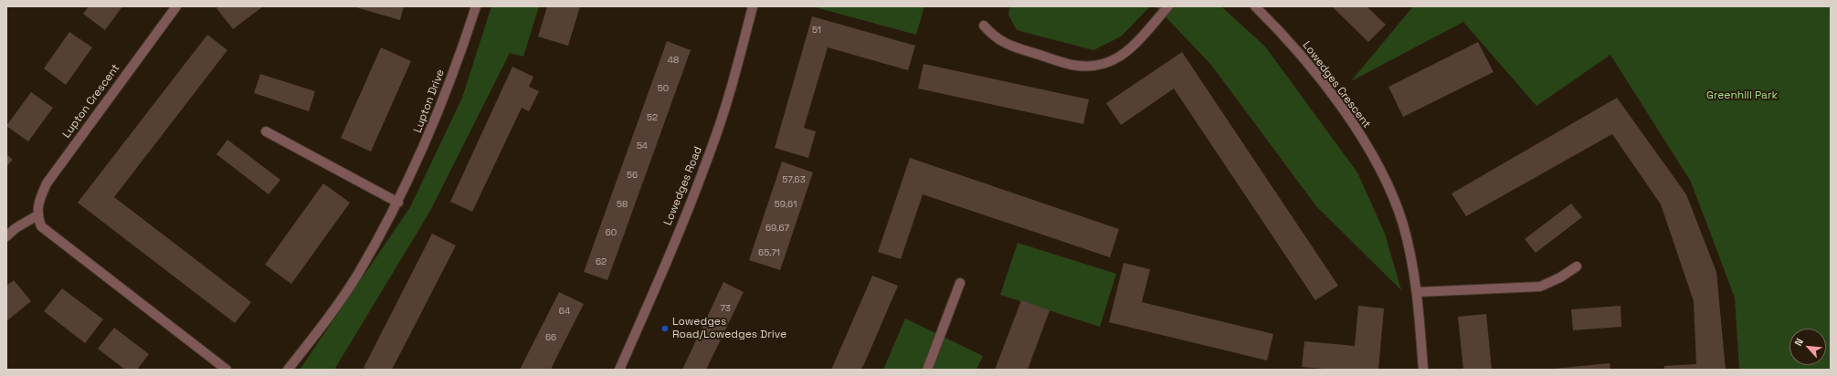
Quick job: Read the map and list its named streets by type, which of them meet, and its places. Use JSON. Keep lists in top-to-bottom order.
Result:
{
  "streets": {
    "street": [
      "Lowedges Crescent",
      "Lupton Crescent",
      "Lupton Drive",
      "Lowedges Road"
    ]
  },
  "parks": ["Greenhill Park"],
  "places": ["Lowedges Road/Lowedges Drive"],
  "house_numbers": [
    "51",
    "48",
    "50",
    "52",
    "54",
    "56",
    "57,63",
    "58",
    "59,61",
    "69,67",
    "60",
    "65,71",
    "62",
    "73",
    "64",
    "66"
  ],
  "north": "top left"
}
